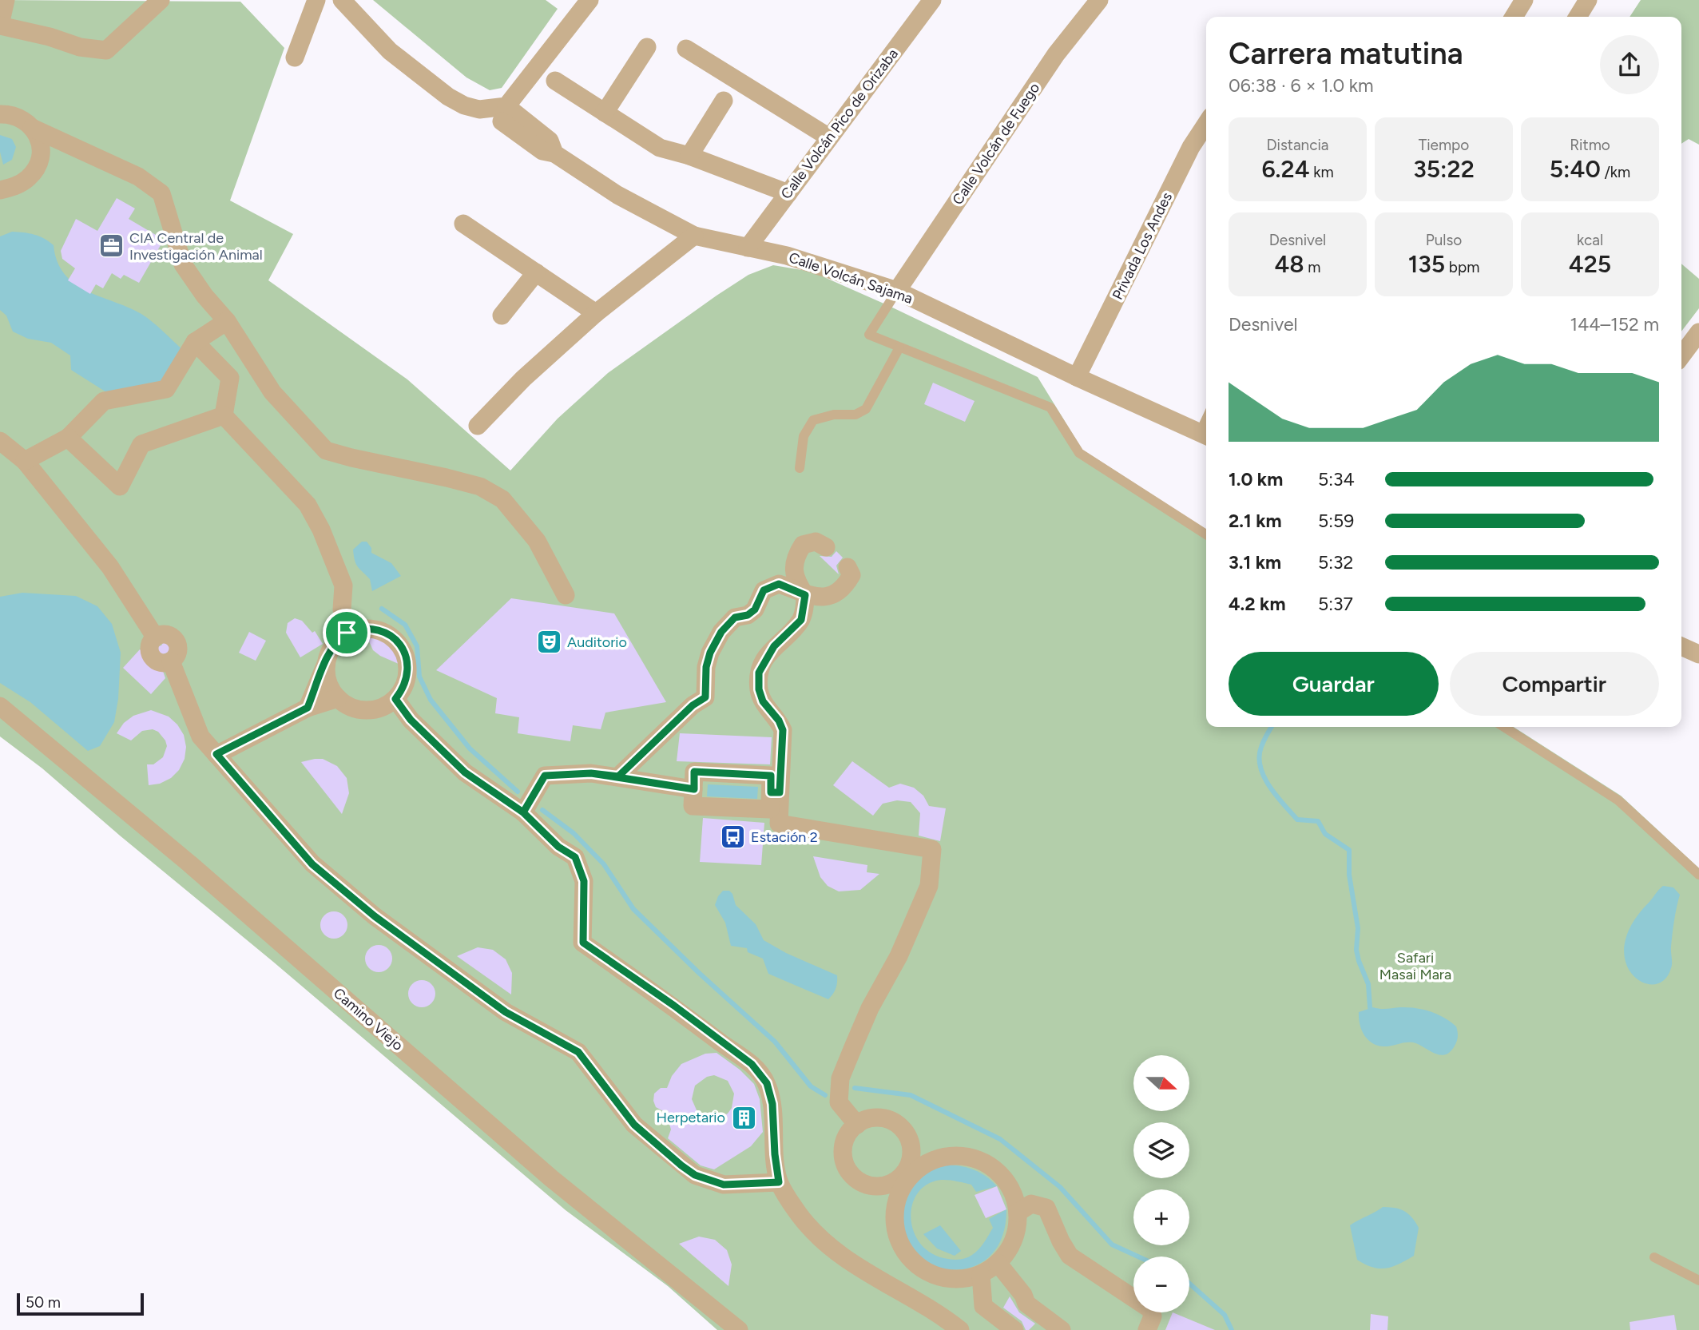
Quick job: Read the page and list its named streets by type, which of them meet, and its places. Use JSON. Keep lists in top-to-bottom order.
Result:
{
  "streets": {
    "street": [
      "Calle Volcán Pico de Orizaba",
      "Calle Volcán de Fuego",
      "Privada Los Andes",
      "Calle Volcán Sajama",
      "Camino Viejo"
    ]
  },
  "crossings": [
    ["Calle Volcán Pico de Orizaba", "Calle Volcán Sajama"],
    ["Calle Volcán de Fuego", "Calle Volcán Sajama"],
    ["Privada Los Andes", "Calle Volcán Sajama"]
  ],
  "parks": ["Safari Masai Mara"],
  "places": {
    "office": ["CIA Central de Investigación Animal"],
    "theatre": ["Auditorio"],
    "bus stop": ["Estación 2"],
    "building": ["Herpetario"]
  },
  "scale_bar": "50 m",
  "north": "right",
  "page": {
    "heading": ["Carrera matutina", "06:38 · 6 × 1.0 km"],
    "stats": [
      ["Distancia", "6.24 km"],
      ["Tiempo", "35:22"],
      ["Ritmo", "5:40 /km"],
      ["Desnivel", "48 m"],
      ["Pulso", "135 bpm"],
      ["kcal", "425"]
    ],
    "chart": ["Desnivel", "144–152 m"],
    "list": [
      {
        "name": "1.0 km",
        "note": "5:34"
      },
      {
        "name": "2.1 km",
        "note": "5:59"
      },
      {
        "name": "3.1 km",
        "note": "5:32"
      },
      {
        "name": "4.2 km",
        "note": "5:37"
      }
    ],
    "buttons": ["Guardar", "Compartir"],
    "map_buttons": ["+", "−"],
    "scale": "50 m"
  }
}
